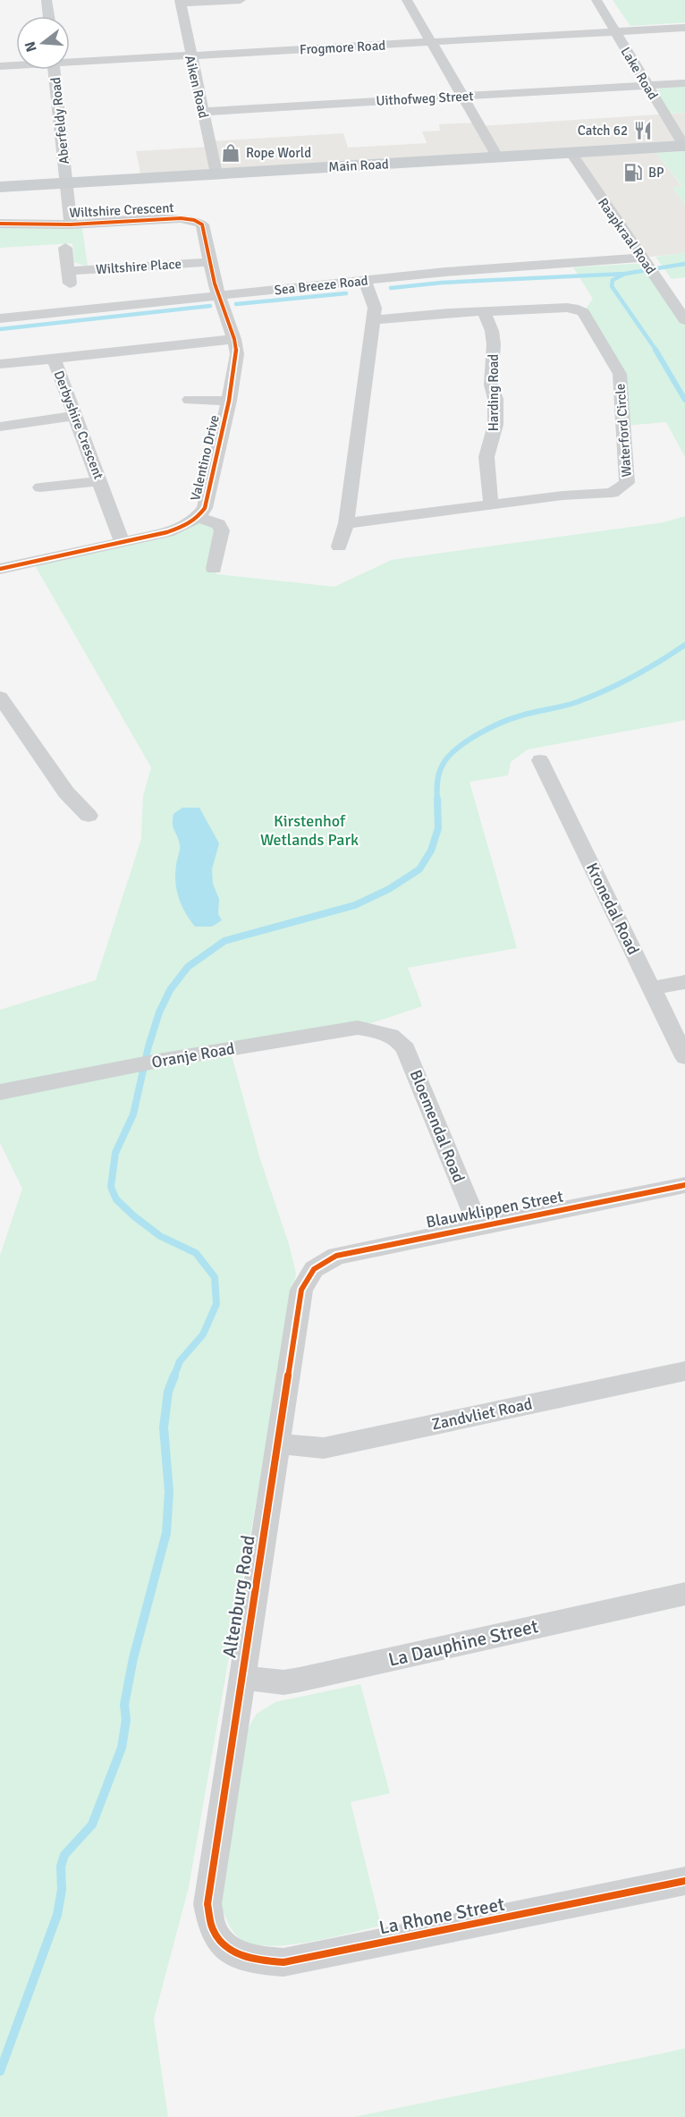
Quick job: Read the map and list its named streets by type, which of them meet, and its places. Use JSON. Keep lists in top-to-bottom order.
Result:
{
  "streets": {
    "main road": ["Main Road"],
    "street": [
      "Frogmore Road",
      "Lake Road",
      "Aiken Road",
      "Uithofweg Street",
      "Aberfeldy Road",
      "Wiltshire Crescent",
      "Raapkraal Road",
      "Wiltshire Place",
      "Sea Breeze Road",
      "Harding Road",
      "Derbyshire Crescent",
      "Waterford Circle",
      "Valentino Drive",
      "Kronedal Road",
      "Oranje Road",
      "Bloemendal Road",
      "Blauwklippen Street",
      "Zandvliet Road",
      "Altenburg Road",
      "La Dauphine Street",
      "La Rhone Street"
    ]
  },
  "crossings": [
    ["Frogmore Road", "Lake Road"],
    ["Frogmore Road", "Aiken Road"],
    ["Lake Road", "Uithofweg Street"],
    ["Lake Road", "Main Road"],
    ["Aiken Road", "Uithofweg Street"],
    ["Aiken Road", "Main Road"],
    ["Aberfeldy Road", "Main Road"],
    ["Aberfeldy Road", "Wiltshire Crescent"],
    ["Main Road", "Raapkraal Road"],
    ["Wiltshire Crescent", "Wiltshire Place"],
    ["Wiltshire Crescent", "Sea Breeze Road"],
    ["Wiltshire Crescent", "Valentino Drive"],
    ["Raapkraal Road", "Sea Breeze Road"],
    ["Sea Breeze Road", "Valentino Drive"],
    ["Harding Road", "Waterford Circle"],
    ["Derbyshire Crescent", "Valentino Drive"],
    ["Oranje Road", "Bloemendal Road"],
    ["Bloemendal Road", "Blauwklippen Street"],
    ["Blauwklippen Street", "Altenburg Road"],
    ["Zandvliet Road", "Altenburg Road"],
    ["Altenburg Road", "La Dauphine Street"],
    ["Altenburg Road", "La Rhone Street"]
  ],
  "parks": ["Kirstenhof Wetlands Park"],
  "places": {
    "restaurant": ["Catch 62"],
    "shop": ["Rope World"],
    "fuel station": ["BP"]
  },
  "north": "left"
}
